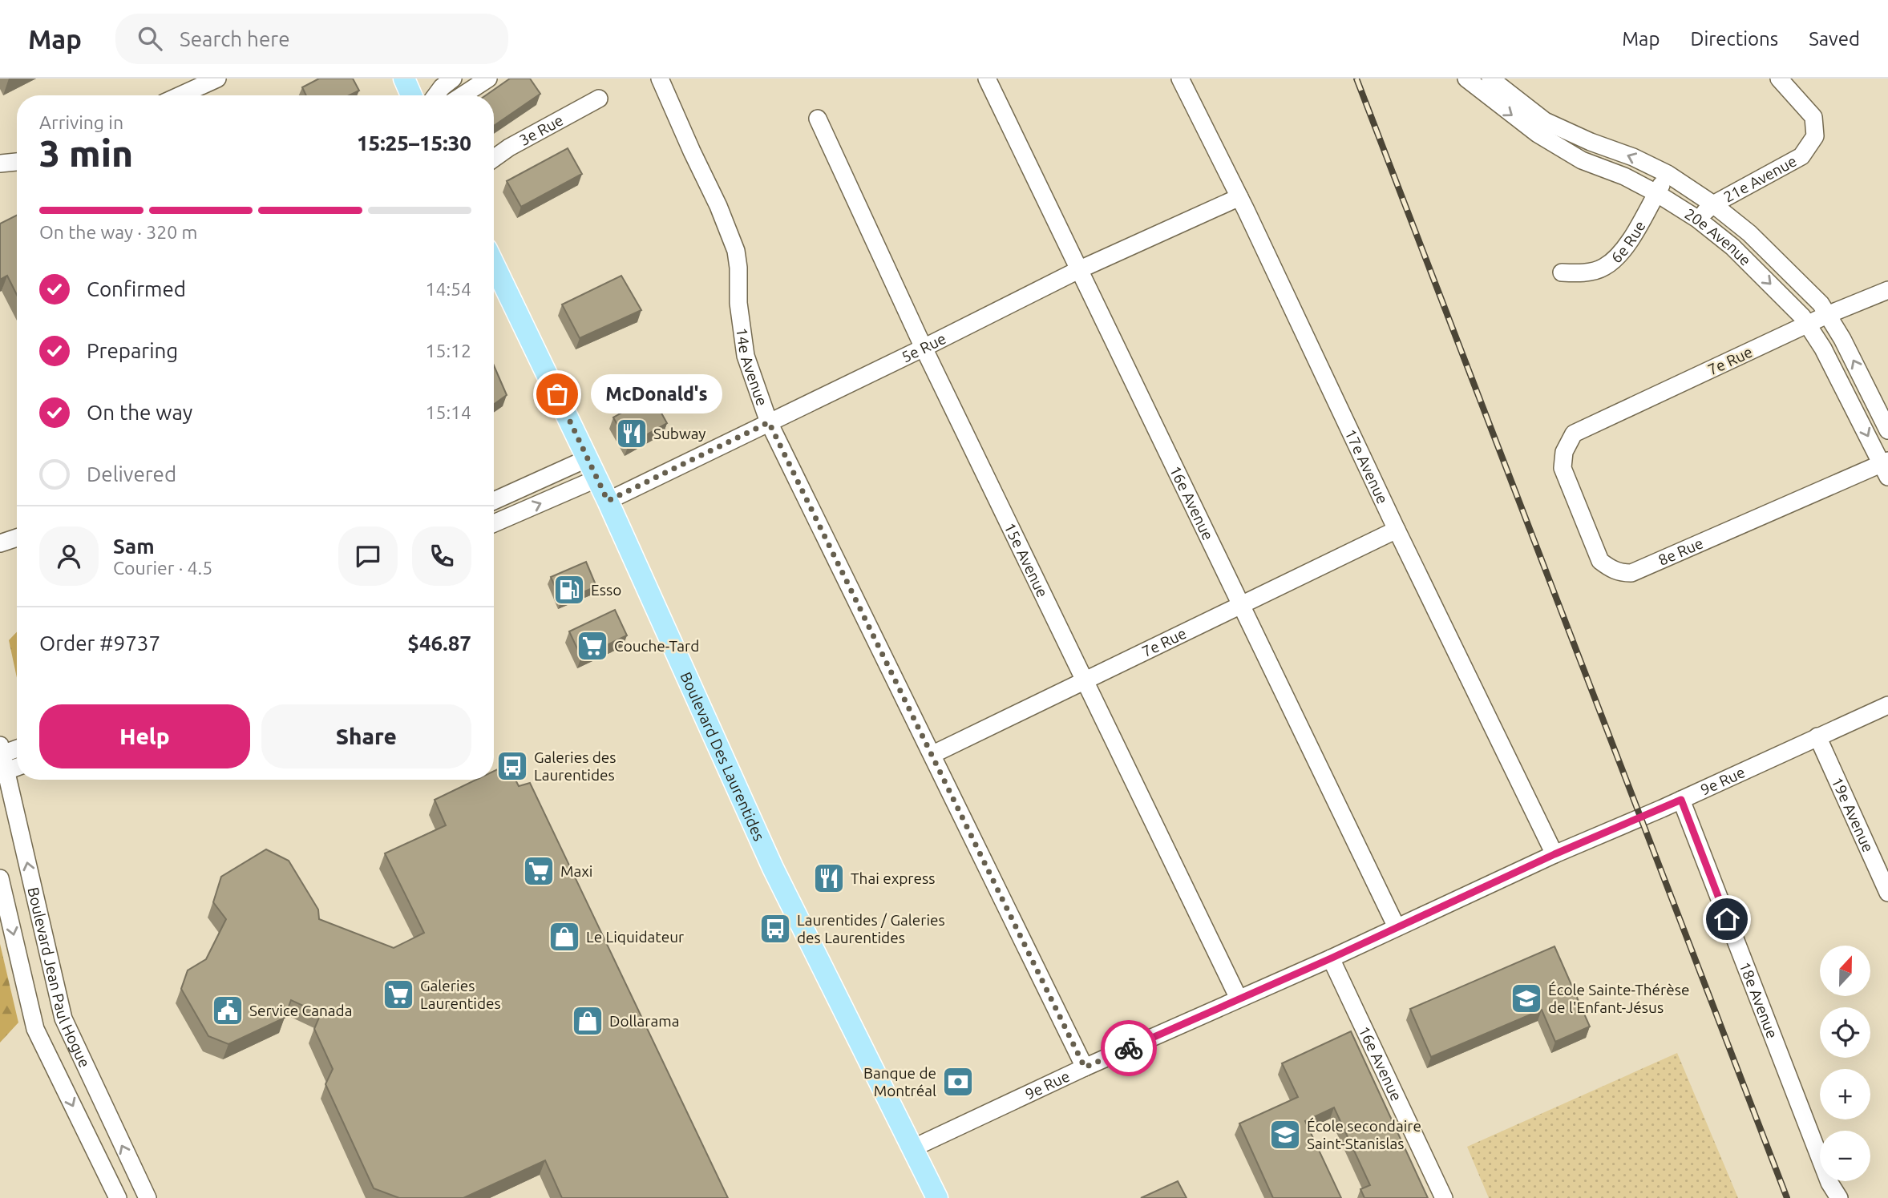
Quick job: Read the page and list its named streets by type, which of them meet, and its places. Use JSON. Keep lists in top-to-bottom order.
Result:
{
  "streets": {
    "main road": ["Boulevard Des Laurentides"],
    "street": [
      "3e Rue",
      "21e Avenue",
      "20e Avenue",
      "6e Rue",
      "5e Rue",
      "7e Rue",
      "14e Avenue",
      "17e Avenue",
      "16e Avenue",
      "8e Rue",
      "15e Avenue",
      "9e Rue",
      "19e Avenue",
      "Boulevard Jean Paul Hogue",
      "18e Avenue"
    ]
  },
  "crossings": [
    ["21e Avenue", "20e Avenue"],
    ["20e Avenue", "6e Rue"],
    ["20e Avenue", "7e Rue"],
    ["20e Avenue", "8e Rue"],
    ["5e Rue", "14e Avenue"],
    ["5e Rue", "17e Avenue"],
    ["5e Rue", "16e Avenue"],
    ["5e Rue", "15e Avenue"],
    ["5e Rue", "Boulevard Des Laurentides"],
    ["7e Rue", "14e Avenue"],
    ["7e Rue", "17e Avenue"],
    ["7e Rue", "16e Avenue"],
    ["7e Rue", "8e Rue"],
    ["7e Rue", "15e Avenue"],
    ["14e Avenue", "9e Rue"],
    ["17e Avenue", "9e Rue"],
    ["16e Avenue", "9e Rue"],
    ["15e Avenue", "9e Rue"],
    ["Boulevard Des Laurentides", "9e Rue"],
    ["9e Rue", "19e Avenue"],
    ["9e Rue", "18e Avenue"]
  ],
  "places": {
    "other": ["McDonald's"],
    "restaurant": ["Subway", "Thai express"],
    "fuel station": ["Esso"],
    "supermarket": ["Couche-Tard", "Maxi", "Galeries Laurentides"],
    "bus stop": ["Galeries des Laurentides", "Laurentides / Galeries des Laurentides"],
    "shop": ["Le Liquidateur", "Dollarama"],
    "school or university": ["École Sainte-Thérèse de l'Enfant-Jésus", "École secondaire Saint-Stanislas"],
    "public building": ["Service Canada"],
    "bank": ["Banque de Montréal"]
  },
  "north": "top",
  "page": {
    "header": "Map",
    "search": "Search here",
    "nav": ["Map", "Directions", "Saved"],
    "heading": ["3 min", "Arriving in", "15:25–15:30"],
    "panel": [
      "Sam",
      "Courier · 4.5",
      "Order #9737",
      "$46.87"
    ],
    "bar": "On the way · 320 m",
    "list": [
      ["Confirmed", "14:54"],
      ["Preparing", "15:12"],
      ["On the way", "15:14"],
      "Delivered"
    ],
    "bubble": "McDonald's",
    "buttons": ["Help", "Share"],
    "map_buttons": ["+", "−"]
  }
}
